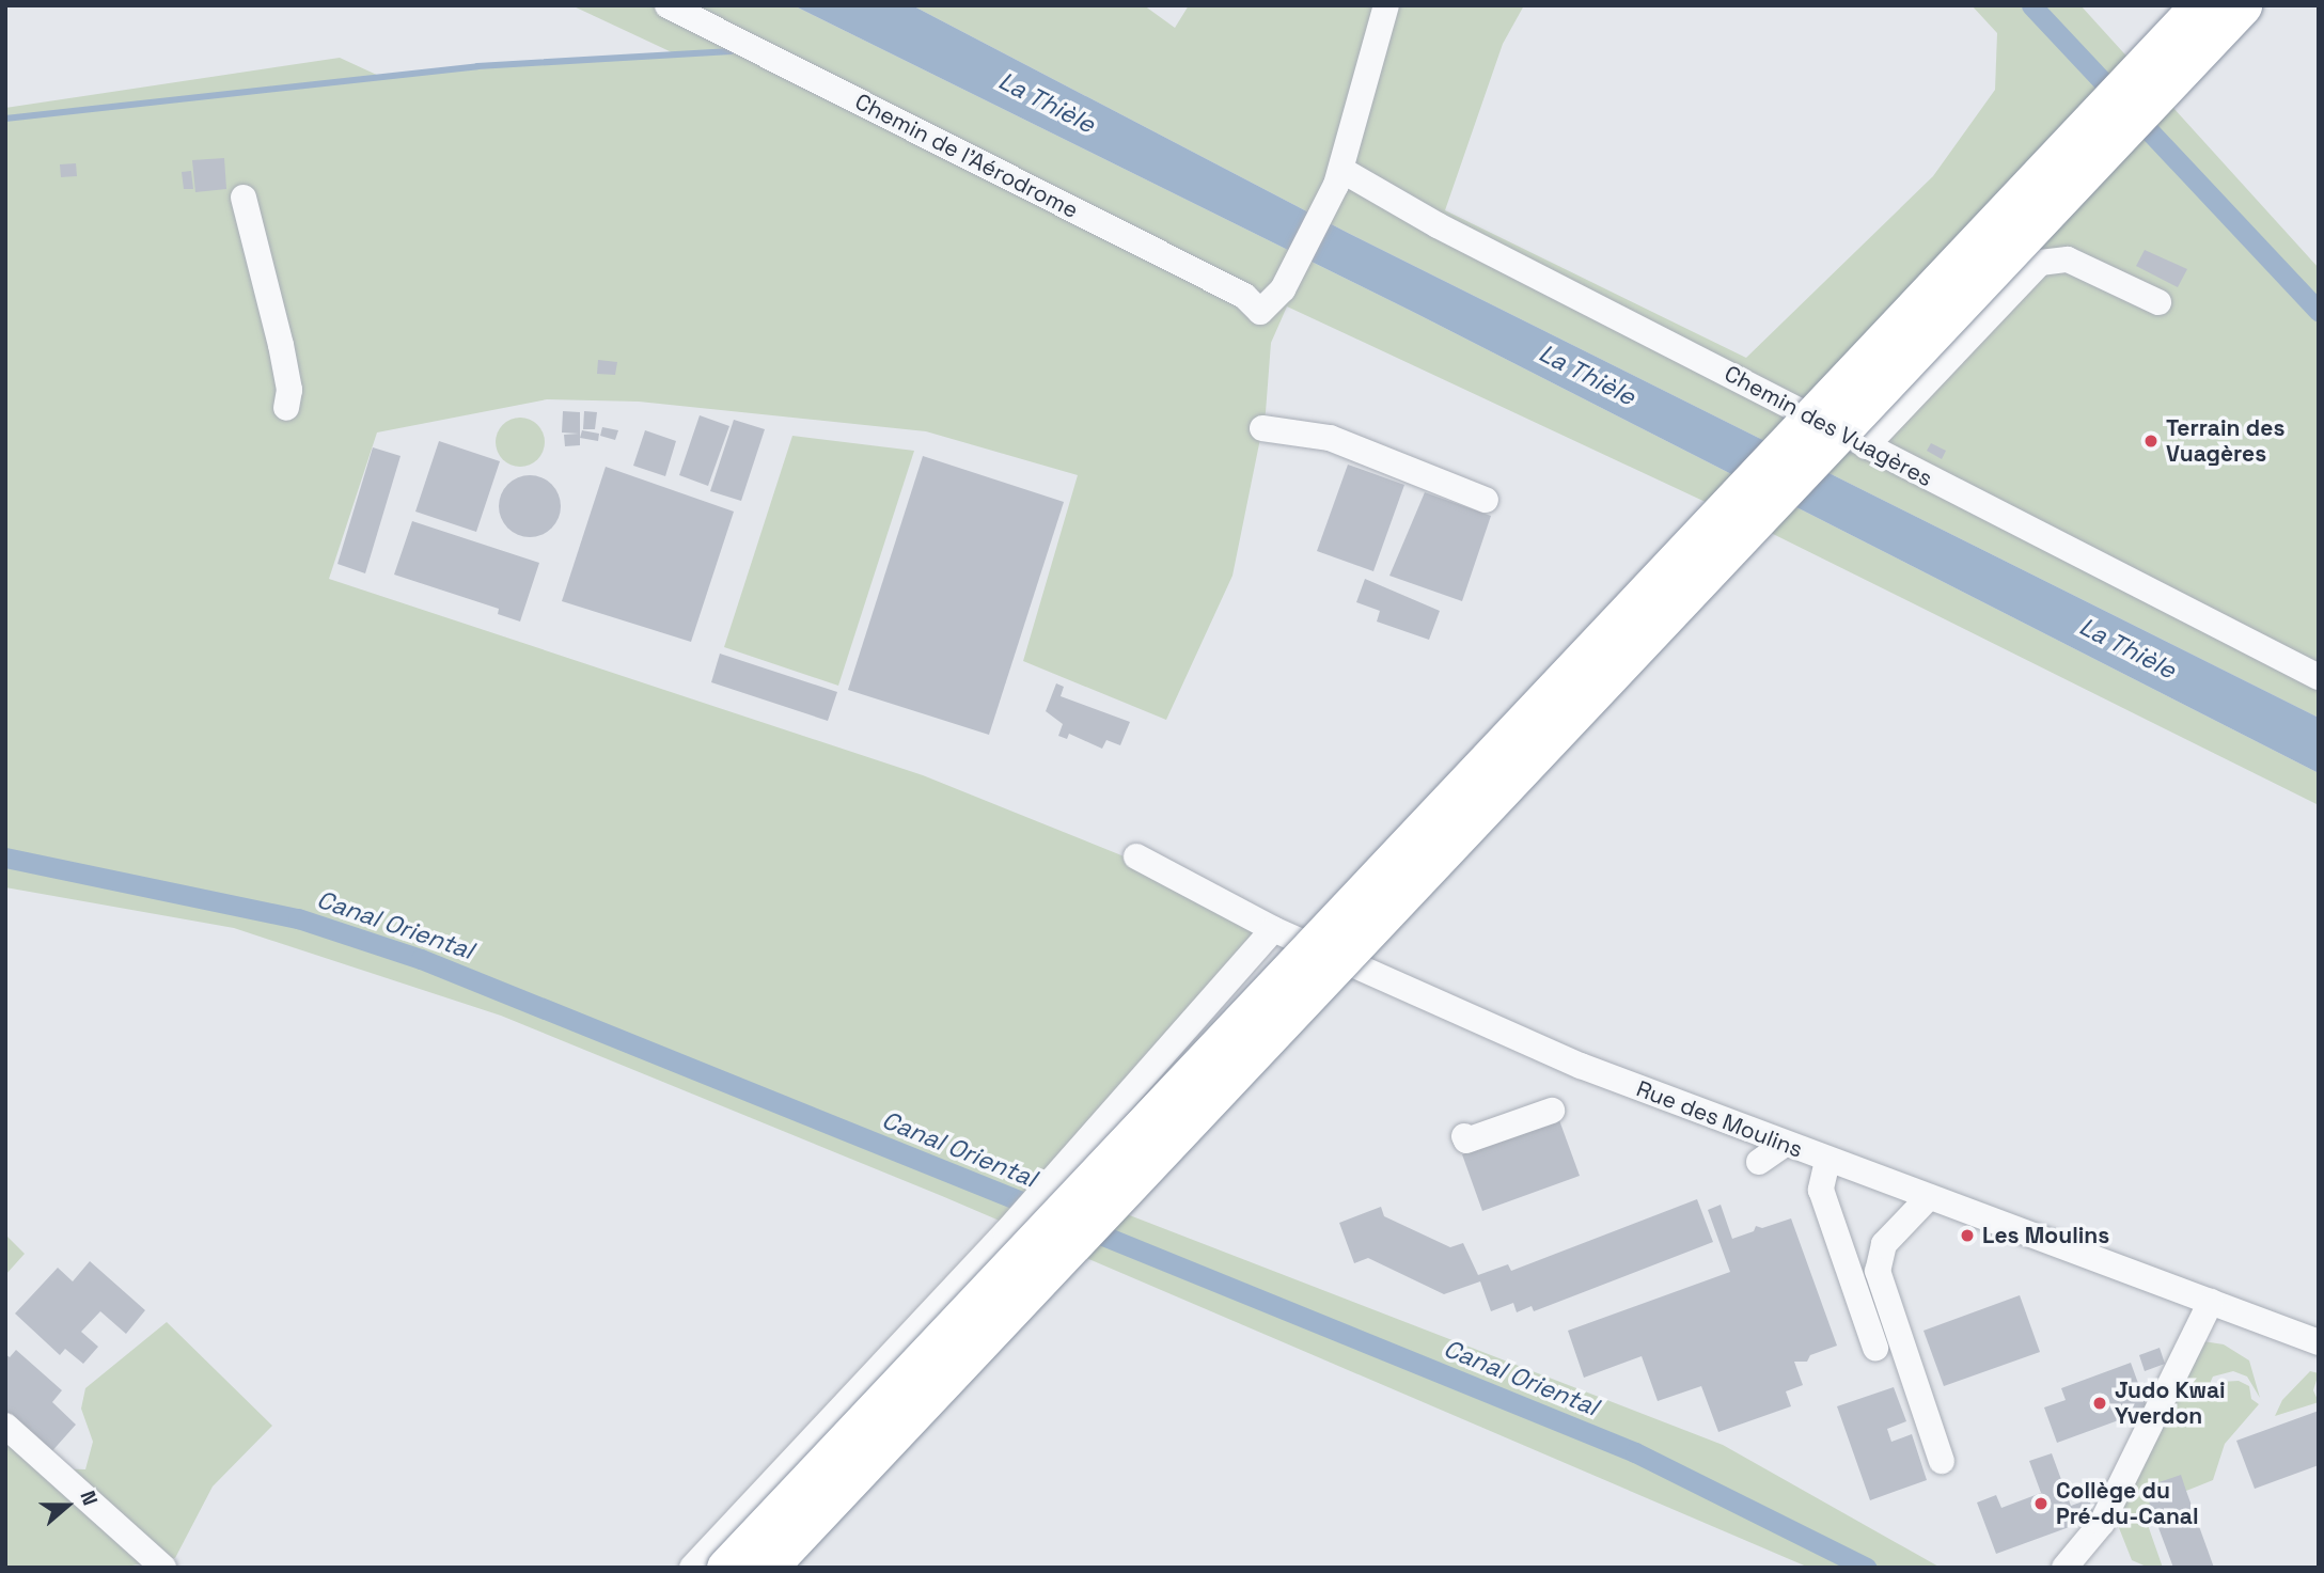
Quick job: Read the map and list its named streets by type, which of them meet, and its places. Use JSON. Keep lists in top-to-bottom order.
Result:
{
  "streets": {
    "street": ["Chemin de l'Aérodrome", "Chemin des Vuagères", "Rue des Moulins"]
  },
  "crossings": [
    ["Chemin de l'Aérodrome", "Chemin des Vuagères"]
  ],
  "water": ["La Thièle", "Canal Oriental"],
  "places": [
    "Terrain des Vuagères",
    "Les Moulins",
    "Judo Kwai Yverdon",
    "Collège du Pré-du-Canal"
  ],
  "north": "right"
}
